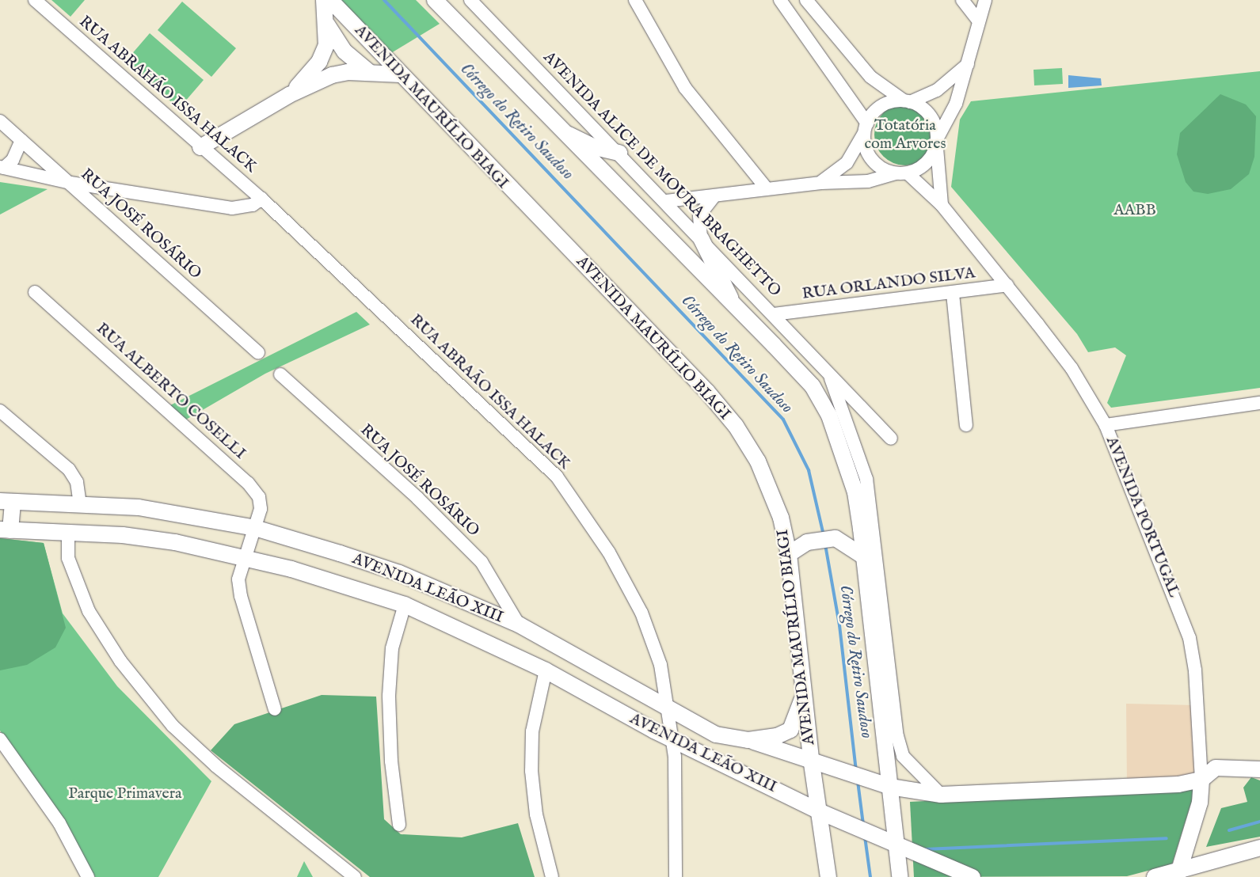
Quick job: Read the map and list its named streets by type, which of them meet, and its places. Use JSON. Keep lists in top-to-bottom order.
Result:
{
  "streets": {
    "main road": ["AVENIDA MAURÍLIO BIAGI", "AVENIDA PORTUGAL", "AVENIDA LEÃO XIII"],
    "street": [
      "RUA ABRAHÃO ISSA HALACK",
      "AVENIDA ALICE DE MOURA BRAGHETTO",
      "RUA JOSÉ ROSÁRIO",
      "RUA ORLANDO SILVA",
      "RUA ALBERTO COSELLI",
      "RUA ABRAÃO ISSA HALACK"
    ]
  },
  "crossings": [
    ["RUA ABRAHÃO ISSA HALACK", "RUA ABRAÃO ISSA HALACK"],
    ["AVENIDA MAURÍLIO BIAGI", "AVENIDA LEÃO XIII"],
    ["AVENIDA ALICE DE MOURA BRAGHETTO", "RUA ORLANDO SILVA"],
    ["RUA JOSÉ ROSÁRIO", "AVENIDA LEÃO XIII"],
    ["RUA ORLANDO SILVA", "AVENIDA PORTUGAL"],
    ["RUA ALBERTO COSELLI", "AVENIDA LEÃO XIII"],
    ["RUA ABRAÃO ISSA HALACK", "AVENIDA LEÃO XIII"]
  ],
  "water": ["Córrego do Retiro Saudoso"],
  "parks": ["Totatória com Arvores", "AABB", "Parque Primavera"]
}
